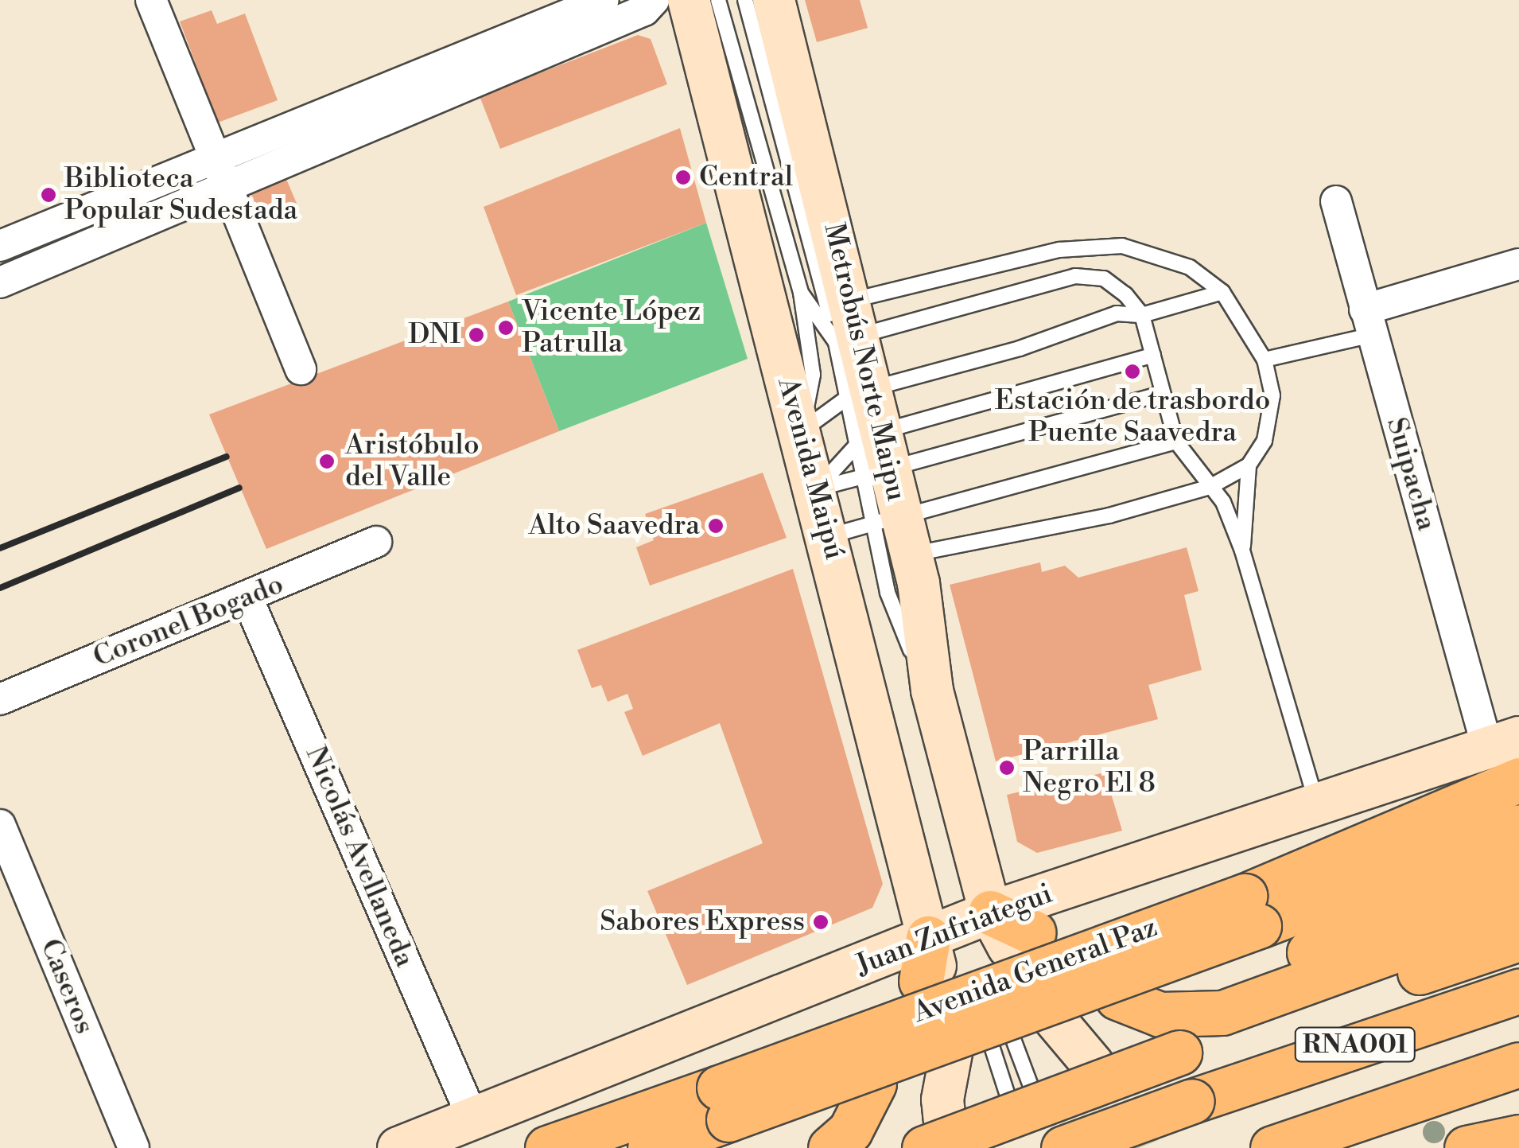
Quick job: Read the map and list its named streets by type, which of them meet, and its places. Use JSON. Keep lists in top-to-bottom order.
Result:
{
  "streets": {
    "highway": ["Avenida General Paz", "RNA001"],
    "main road": ["Avenida Maipú", "Juan Zufriategui"],
    "street": [
      "Suipacha",
      "Coronel Bogado",
      "Nicolás Avellaneda",
      "Caseros"
    ],
    "lane": ["Metrobús Norte Maipu"]
  },
  "crossings": [
    ["Metrobús Norte Maipu", "Avenida Maipú"],
    ["Avenida Maipú", "Juan Zufriategui"],
    ["Suipacha", "Juan Zufriategui"],
    ["Coronel Bogado", "Nicolás Avellaneda"],
    ["Nicolás Avellaneda", "Juan Zufriategui"]
  ],
  "places": [
    "Central",
    "Biblioteca Popular Sudestada",
    "Vicente López Patrulla",
    "DNI",
    "Estación de trasbordo Puente Saavedra",
    "Aristóbulo del Valle",
    "Alto Saavedra",
    "Parrilla Negro El 8",
    "Sabores Express"
  ]
}
